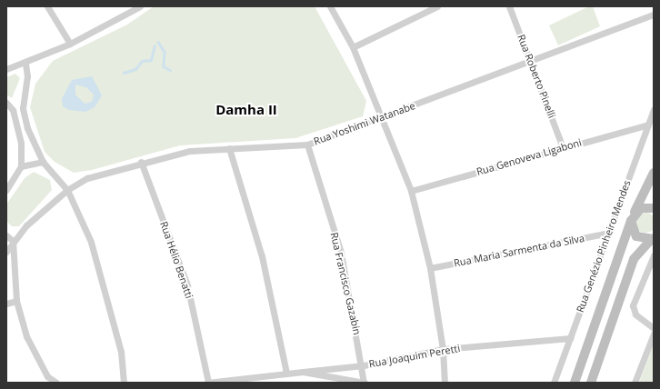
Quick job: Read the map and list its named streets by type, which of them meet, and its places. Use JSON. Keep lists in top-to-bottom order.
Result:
{
  "streets": {
    "street": [
      "Rua Roberto Pinelli",
      "Rua Yoshimi Watanabe",
      "Rua Genoveva Ligaboni",
      "Rua Genézio Pinheiro Mendes",
      "Rua Maria Sarmenta da Silva",
      "Rua Hélio Benatti",
      "Rua Francisco Gazabin",
      "Rua Joaquim Peretti"
    ]
  },
  "crossings": [
    ["Rua Roberto Pinelli", "Rua Yoshimi Watanabe"],
    ["Rua Roberto Pinelli", "Rua Genoveva Ligaboni"],
    ["Rua Yoshimi Watanabe", "Rua Hélio Benatti"],
    ["Rua Yoshimi Watanabe", "Rua Francisco Gazabin"],
    ["Rua Genoveva Ligaboni", "Rua Genézio Pinheiro Mendes"],
    ["Rua Genézio Pinheiro Mendes", "Rua Maria Sarmenta da Silva"],
    ["Rua Genézio Pinheiro Mendes", "Rua Joaquim Peretti"],
    ["Rua Francisco Gazabin", "Rua Joaquim Peretti"]
  ],
  "districts": ["Damha II"]
}
